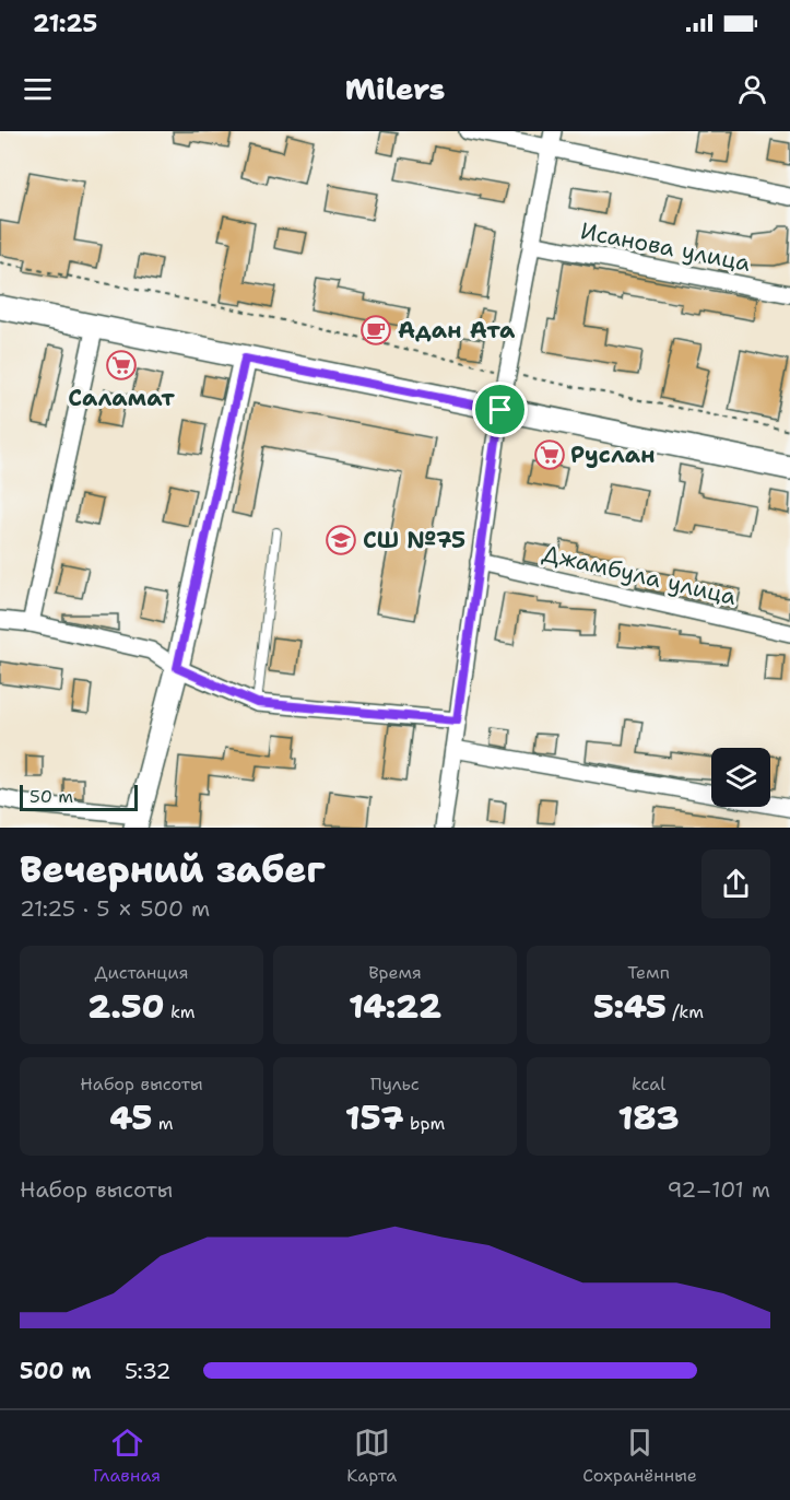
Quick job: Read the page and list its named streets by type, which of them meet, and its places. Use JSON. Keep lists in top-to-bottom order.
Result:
{
  "streets": {
    "street": ["Исанова улица", "Джамбула улица"]
  },
  "places": {
    "cafe": ["Адан Ата"],
    "supermarket": ["Саламат", "Руслан"],
    "school or university": ["СШ №75"]
  },
  "scale_bar": "50 m",
  "page": {
    "status": "21:25",
    "header": "Milers",
    "scale": "50 m",
    "heading": ["Вечерний забег", "21:25 · 5 × 500 m"],
    "stats": [
      ["Дистанция", "2.50 km"],
      ["Время", "14:22"],
      ["Темп", "5:45 /km"],
      ["Набор высоты", "45 m"],
      ["Пульс", "157 bpm"],
      ["kcal", "183"]
    ],
    "chart": ["Набор высоты", "92–101 m"],
    "list": [
      {
        "name": "500 m",
        "note": "5:32"
      }
    ],
    "tabs": ["Главная", "Карта", "Сохранённые"]
  }
}
